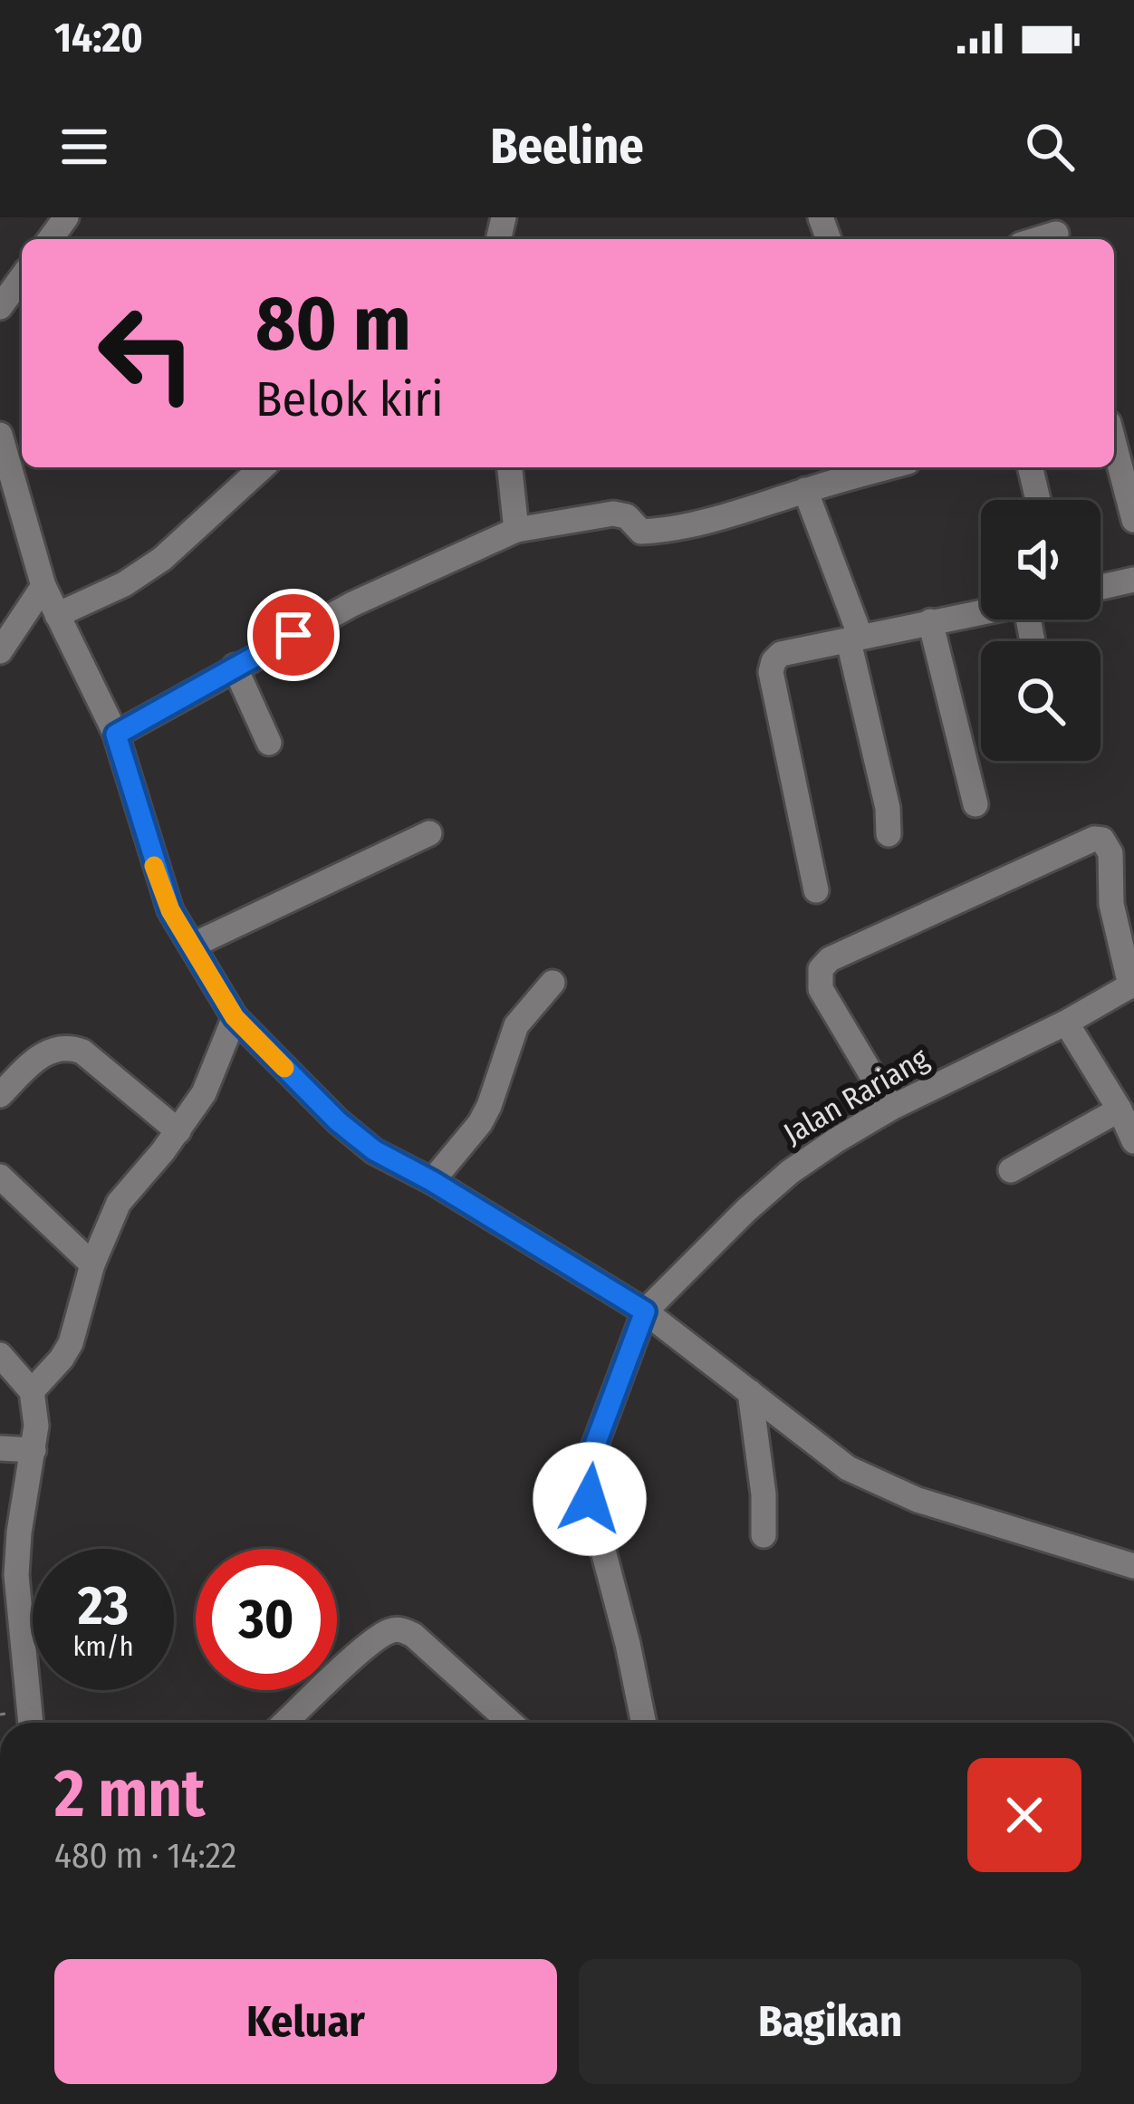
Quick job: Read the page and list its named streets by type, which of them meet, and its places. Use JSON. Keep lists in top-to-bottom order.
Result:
{
  "streets": {
    "street": ["Jalan Rariang"]
  },
  "page": {
    "status": "14:20",
    "header": "Beeline",
    "turn": ["80 m", "Belok kiri"],
    "speed": "23 km/h",
    "limit": "30",
    "heading": ["2 mnt", "480 m · 14:22"],
    "buttons": ["Keluar", "Bagikan"]
  }
}
